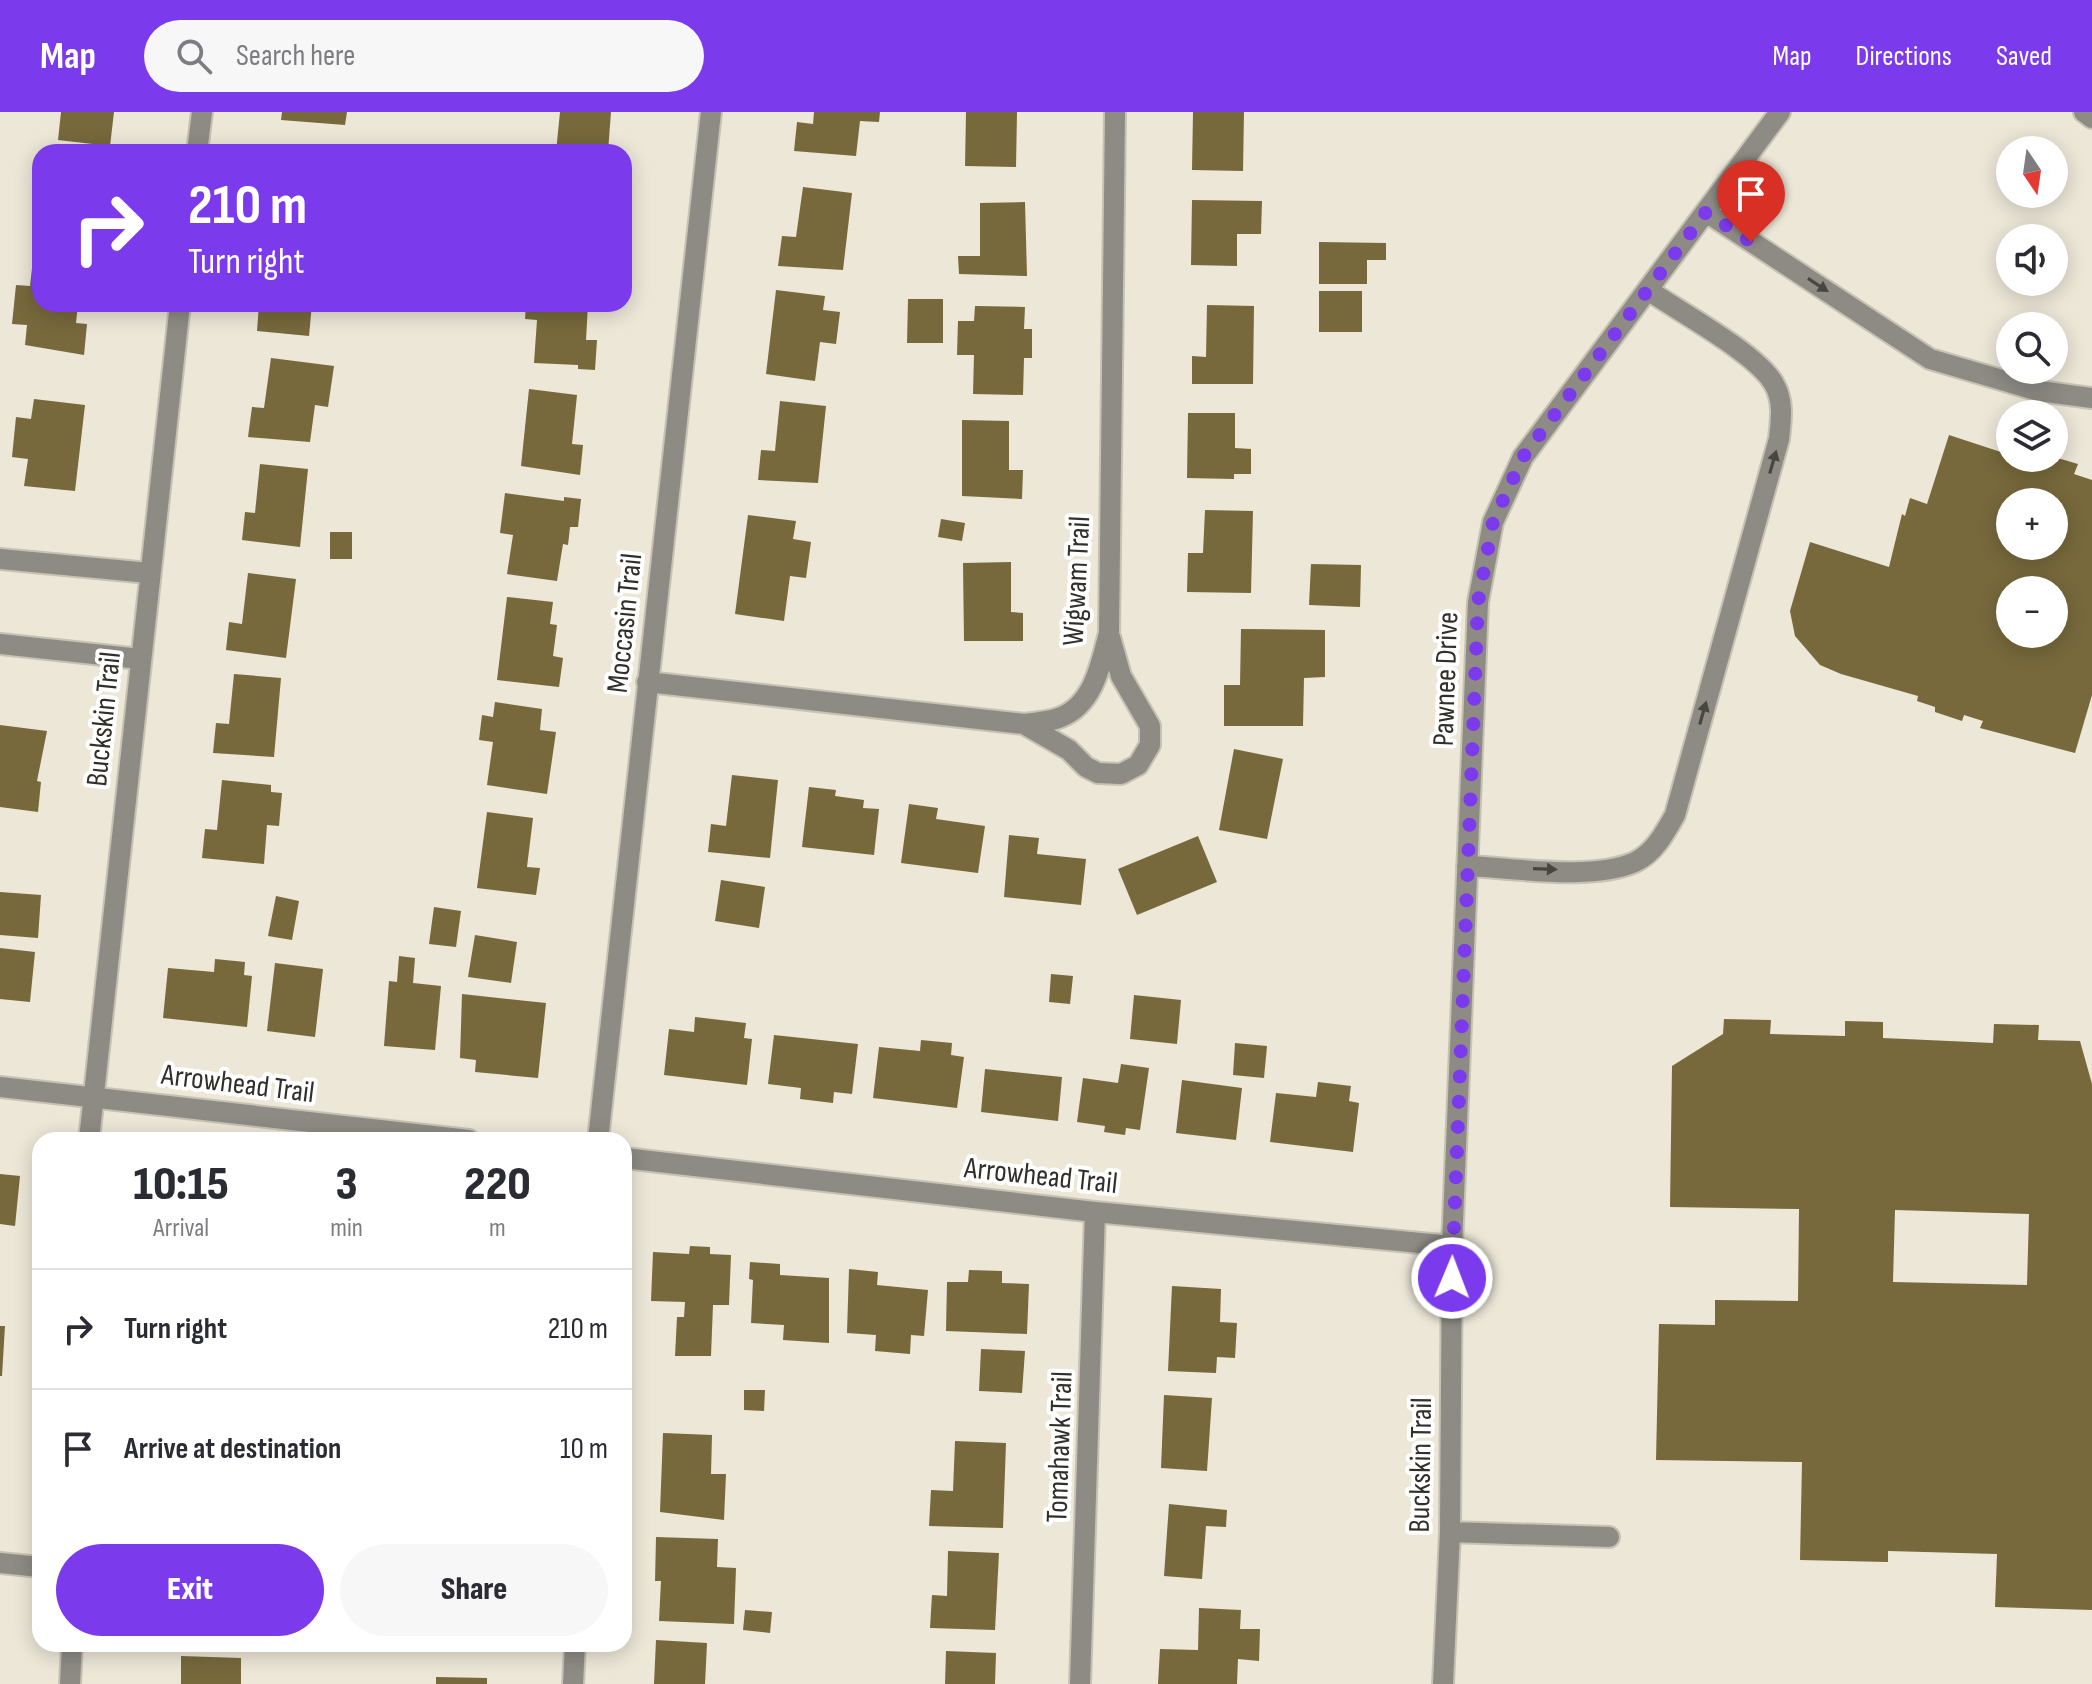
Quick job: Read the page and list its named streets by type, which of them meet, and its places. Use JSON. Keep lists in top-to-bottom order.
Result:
{
  "streets": {
    "street": [
      "Wigwam Trail",
      "Moccasin Trail",
      "Pawnee Drive",
      "Buckskin Trail",
      "Arrowhead Trail",
      "Tomahawk Trail"
    ]
  },
  "crossings": [
    ["Wigwam Trail", "Moccasin Trail"],
    ["Pawnee Drive", "Buckskin Trail"],
    ["Pawnee Drive", "Arrowhead Trail"],
    ["Buckskin Trail", "Arrowhead Trail"],
    ["Arrowhead Trail", "Tomahawk Trail"]
  ],
  "north": "bottom",
  "page": {
    "header": "Map",
    "search": "Search here",
    "nav": ["Map", "Directions", "Saved"],
    "map_buttons": ["+", "−"],
    "turn": ["210 m", "Turn right"],
    "eta": [
      "10:15",
      "Arrival",
      "3",
      "min",
      "220",
      "m"
    ],
    "list": [
      {
        "name": "Turn right",
        "value": "210 m"
      },
      {
        "name": "Arrive at destination",
        "value": "10 m"
      }
    ],
    "buttons": ["Exit", "Share"]
  }
}
